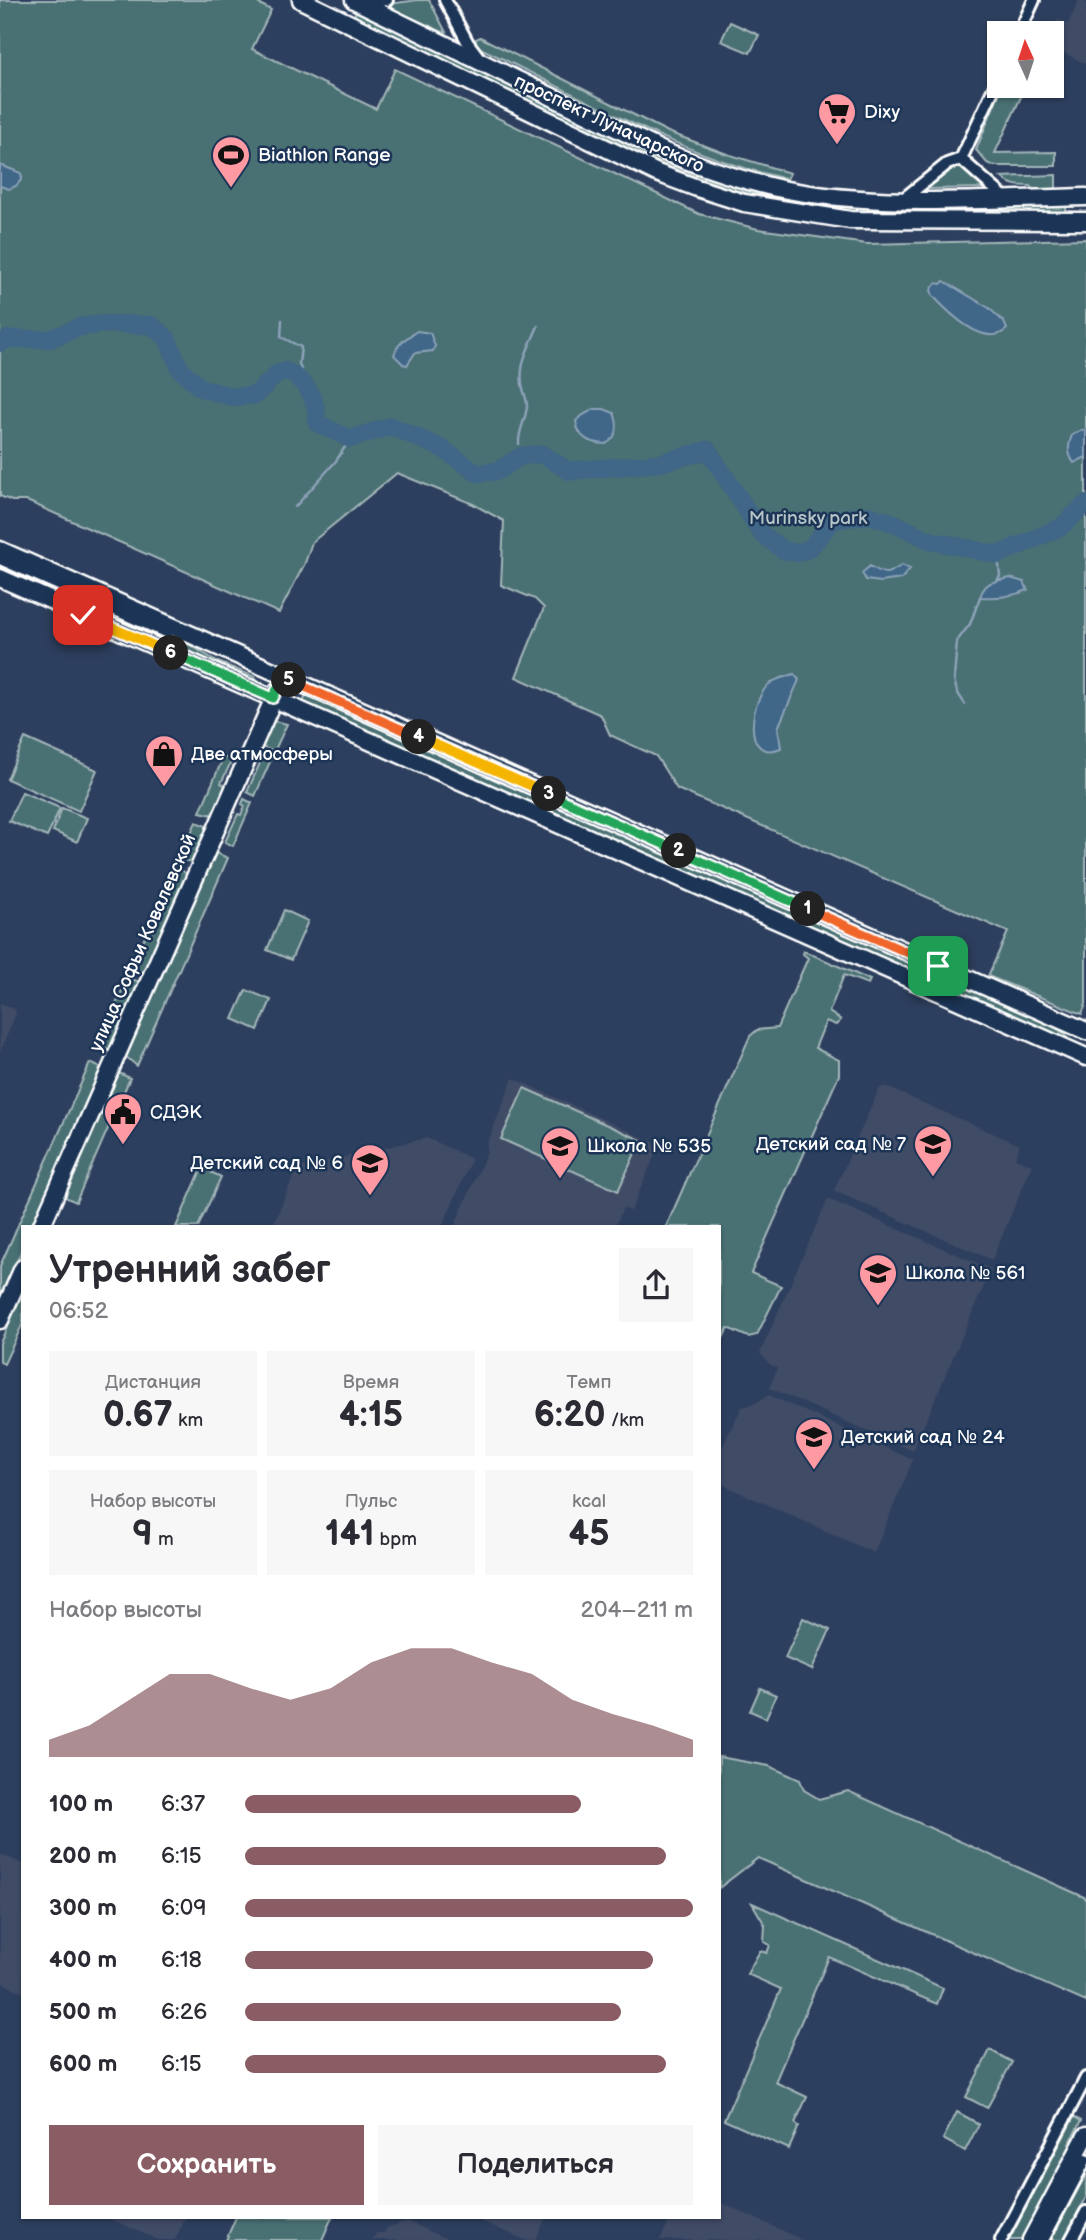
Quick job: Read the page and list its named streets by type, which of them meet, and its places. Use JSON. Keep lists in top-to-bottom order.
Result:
{
  "streets": {
    "main road": ["проспект Луначарского", "улица Софьи Ковалевской"]
  },
  "parks": ["Murinsky park"],
  "places": {
    "supermarket": ["Dixy"],
    "sports": ["Biathlon Range"],
    "shop": ["Две атмосферы"],
    "public building": ["СДЭК"],
    "school or university": [
      "Детский сад № 7",
      "Школа № 535",
      "Детский сад № 6",
      "Школа № 561",
      "Детский сад № 24"
    ]
  },
  "north": "top",
  "page": {
    "pins": [
      "6",
      "5",
      "4",
      "3",
      "2",
      "1"
    ],
    "heading": ["Утренний забег", "06:52"],
    "stats": [
      ["Дистанция", "0.67 km"],
      ["Время", "4:15"],
      ["Темп", "6:20 /km"],
      ["Набор высоты", "9 m"],
      ["Пульс", "141 bpm"],
      ["kcal", "45"]
    ],
    "chart": ["Набор высоты", "204–211 m"],
    "list": [
      {
        "name": "100 m",
        "note": "6:37"
      },
      {
        "name": "200 m",
        "note": "6:15"
      },
      {
        "name": "300 m",
        "note": "6:09"
      },
      {
        "name": "400 m",
        "note": "6:18"
      },
      {
        "name": "500 m",
        "note": "6:26"
      },
      {
        "name": "600 m",
        "note": "6:15"
      }
    ],
    "buttons": ["Сохранить", "Поделиться"]
  }
}
